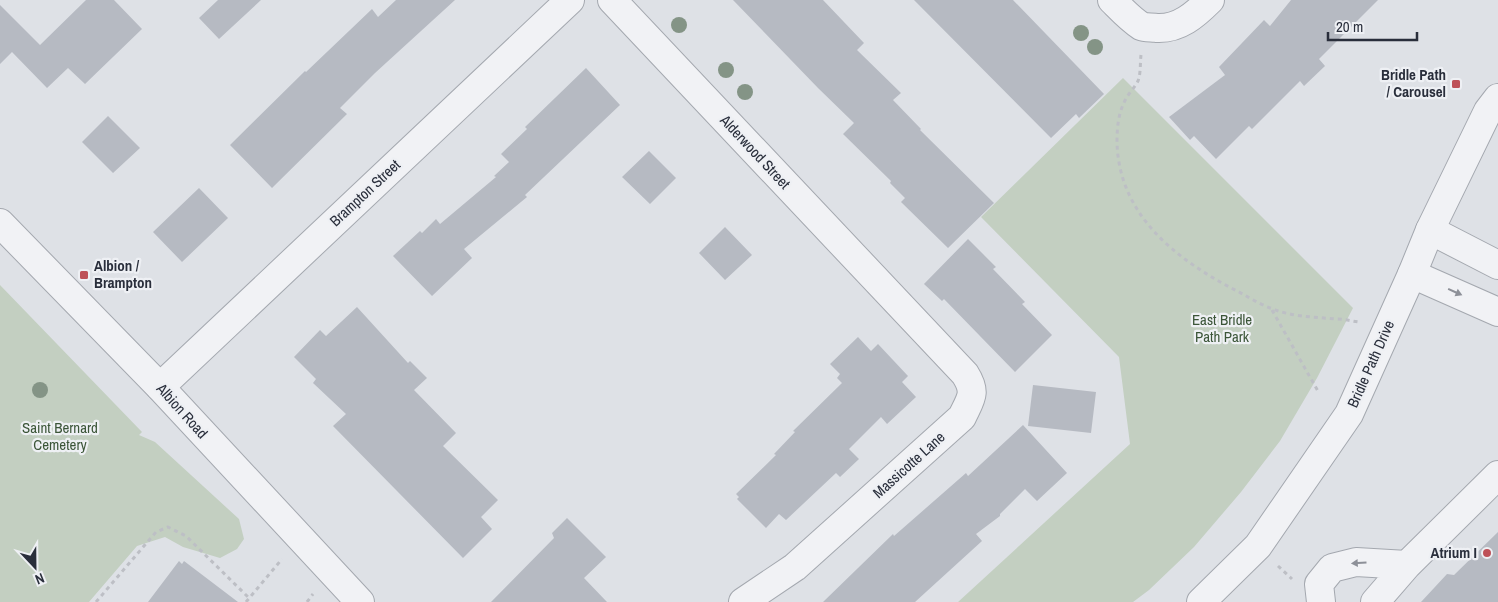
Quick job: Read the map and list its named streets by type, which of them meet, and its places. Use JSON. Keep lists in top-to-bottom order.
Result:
{
  "streets": {
    "street": [
      "Alderwood Street",
      "Brampton Street",
      "Bridle Path Drive",
      "Albion Road",
      "Massicotte Lane"
    ]
  },
  "crossings": [
    ["Alderwood Street", "Massicotte Lane"],
    ["Brampton Street", "Albion Road"]
  ],
  "parks": ["East Bridle Path Park", "Saint Bernard Cemetery"],
  "places": {
    "transit": ["Bridle Path / Carousel", "Albion / Brampton"],
    "other": ["Atrium I"]
  },
  "scale_bar": "20 m",
  "north": "bottom"
}
